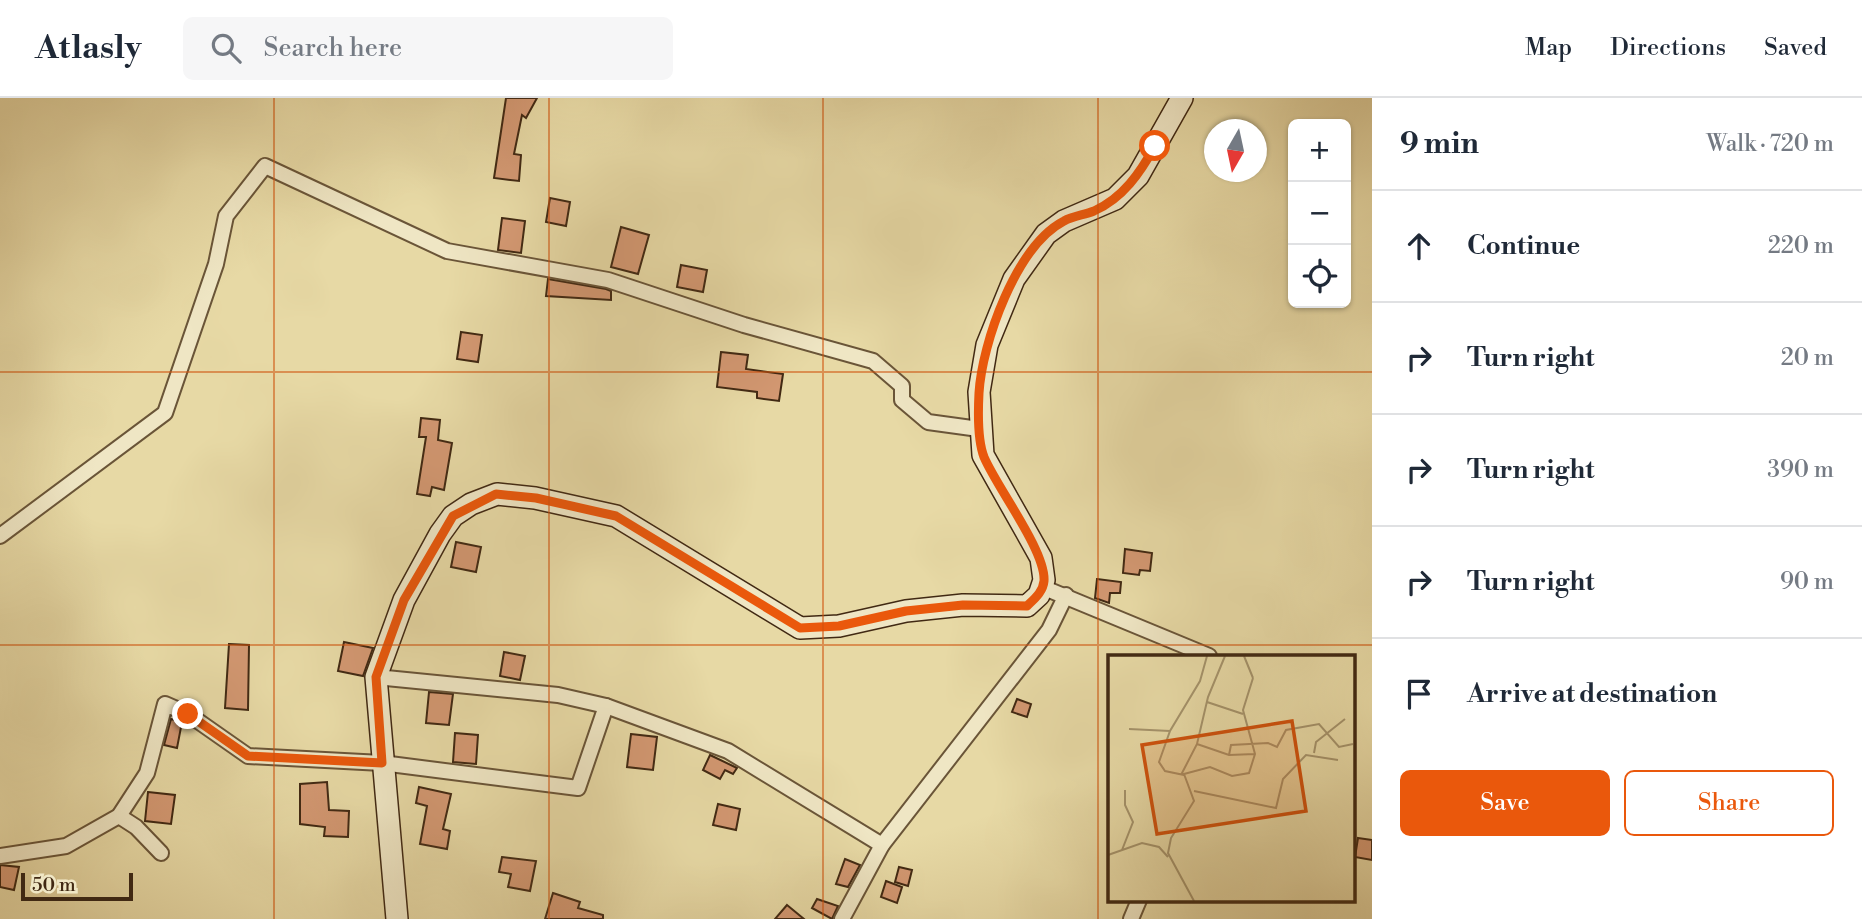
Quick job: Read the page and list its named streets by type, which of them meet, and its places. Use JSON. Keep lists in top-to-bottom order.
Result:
{
  "scale_bar": "50 m",
  "north": "bottom",
  "page": {
    "header": "Atlasly",
    "search": "Search here",
    "nav": ["Map", "Directions", "Saved"],
    "heading": ["9 min", "Walk · 720 m"],
    "map_buttons": ["+", "−"],
    "list": [
      ["Continue", "220 m"],
      ["Turn right", "20 m"],
      ["Turn right", "390 m"],
      ["Turn right", "90 m"],
      "Arrive at destination"
    ],
    "buttons": ["Save", "Share"],
    "scale": "50 m"
  }
}
